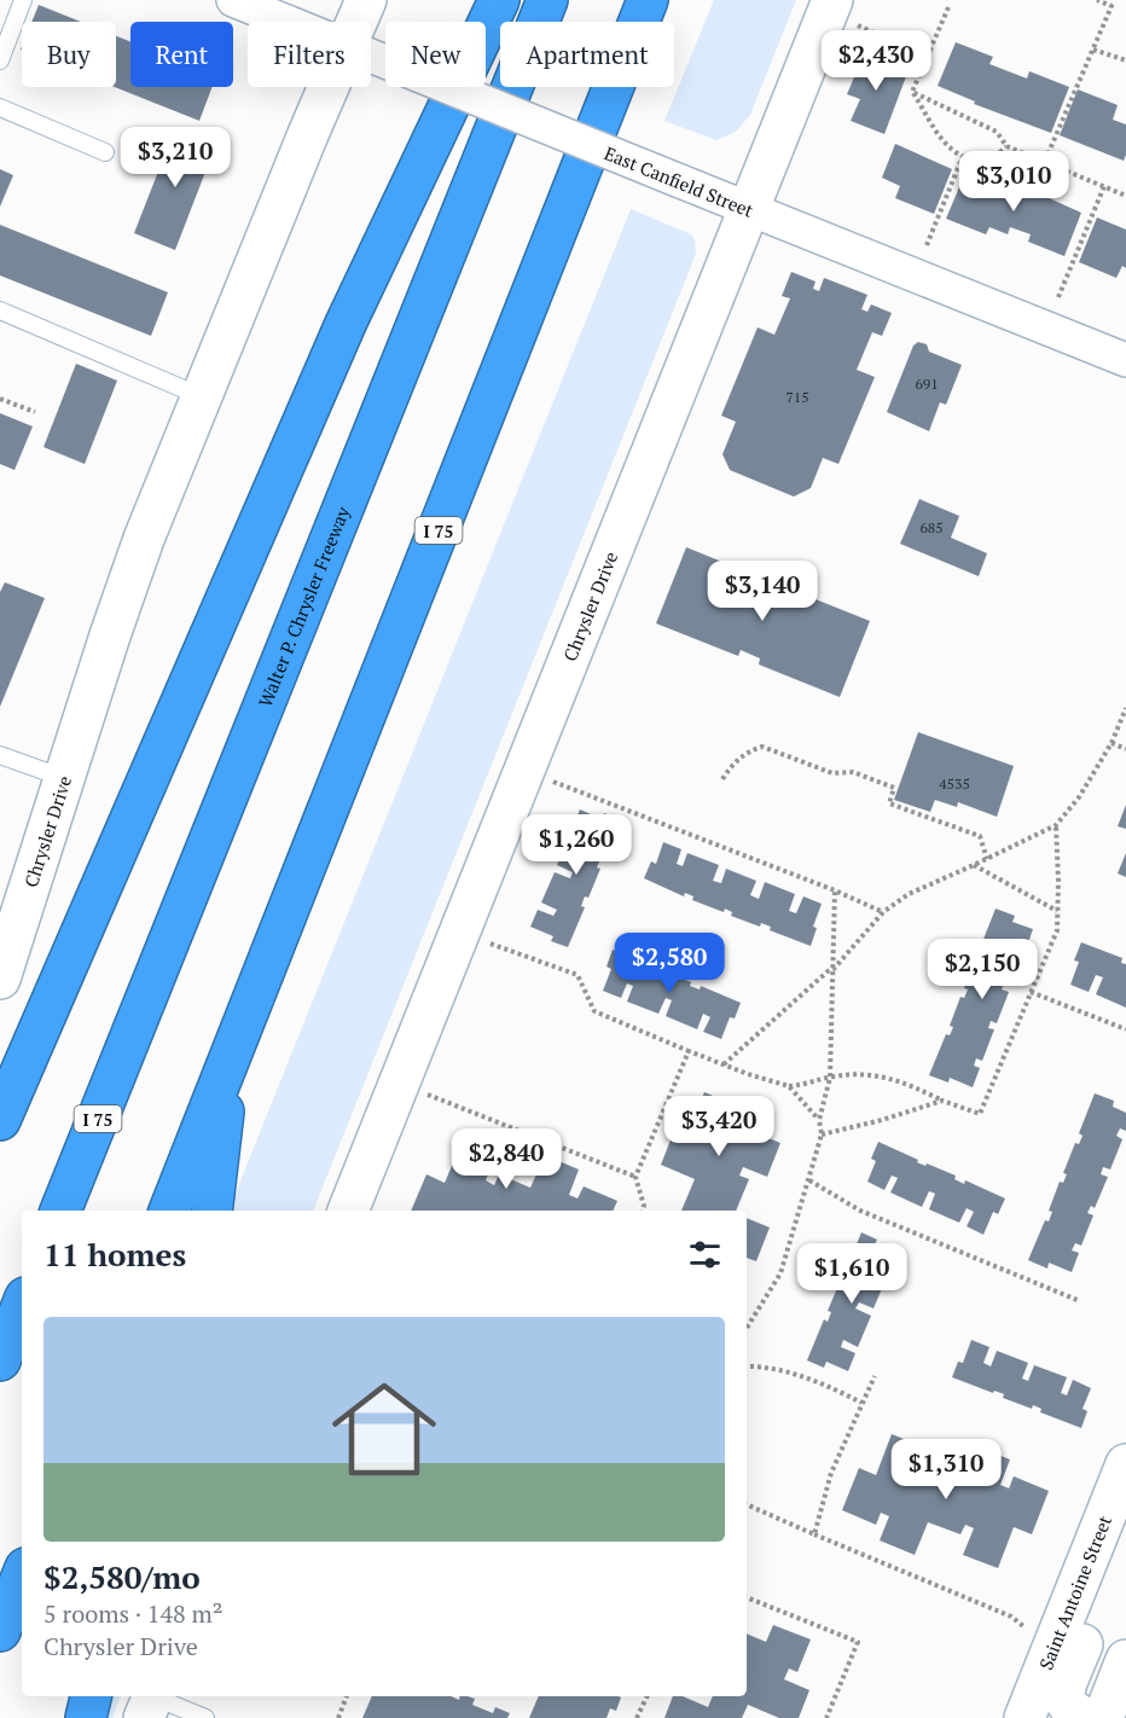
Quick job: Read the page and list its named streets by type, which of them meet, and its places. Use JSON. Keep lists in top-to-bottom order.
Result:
{
  "streets": {
    "highway": ["I 75", "Walter P. Chrysler Freeway"],
    "street": ["East Canfield Street", "Chrysler Drive", "Saint Antoine Street"]
  },
  "crossings": [
    ["East Canfield Street", "Chrysler Drive"]
  ],
  "house_numbers": [
    "691",
    "715",
    "685",
    "4535"
  ],
  "page": {
    "chip": [
      "Buy",
      "Rent",
      "Filters",
      "New",
      "Apartment"
    ],
    "price": [
      "$2,430",
      "$3,210",
      "$3,010",
      "$3,140",
      "$1,260",
      "$2,580",
      "$2,150",
      "$3,420",
      "$2,840",
      "$1,610",
      "$1,310"
    ],
    "heading": "11 homes",
    "list": [
      {
        "name": "$2,580/mo",
        "note": "5 rooms · 148 m² · Chrysler Drive"
      }
    ]
  }
}
